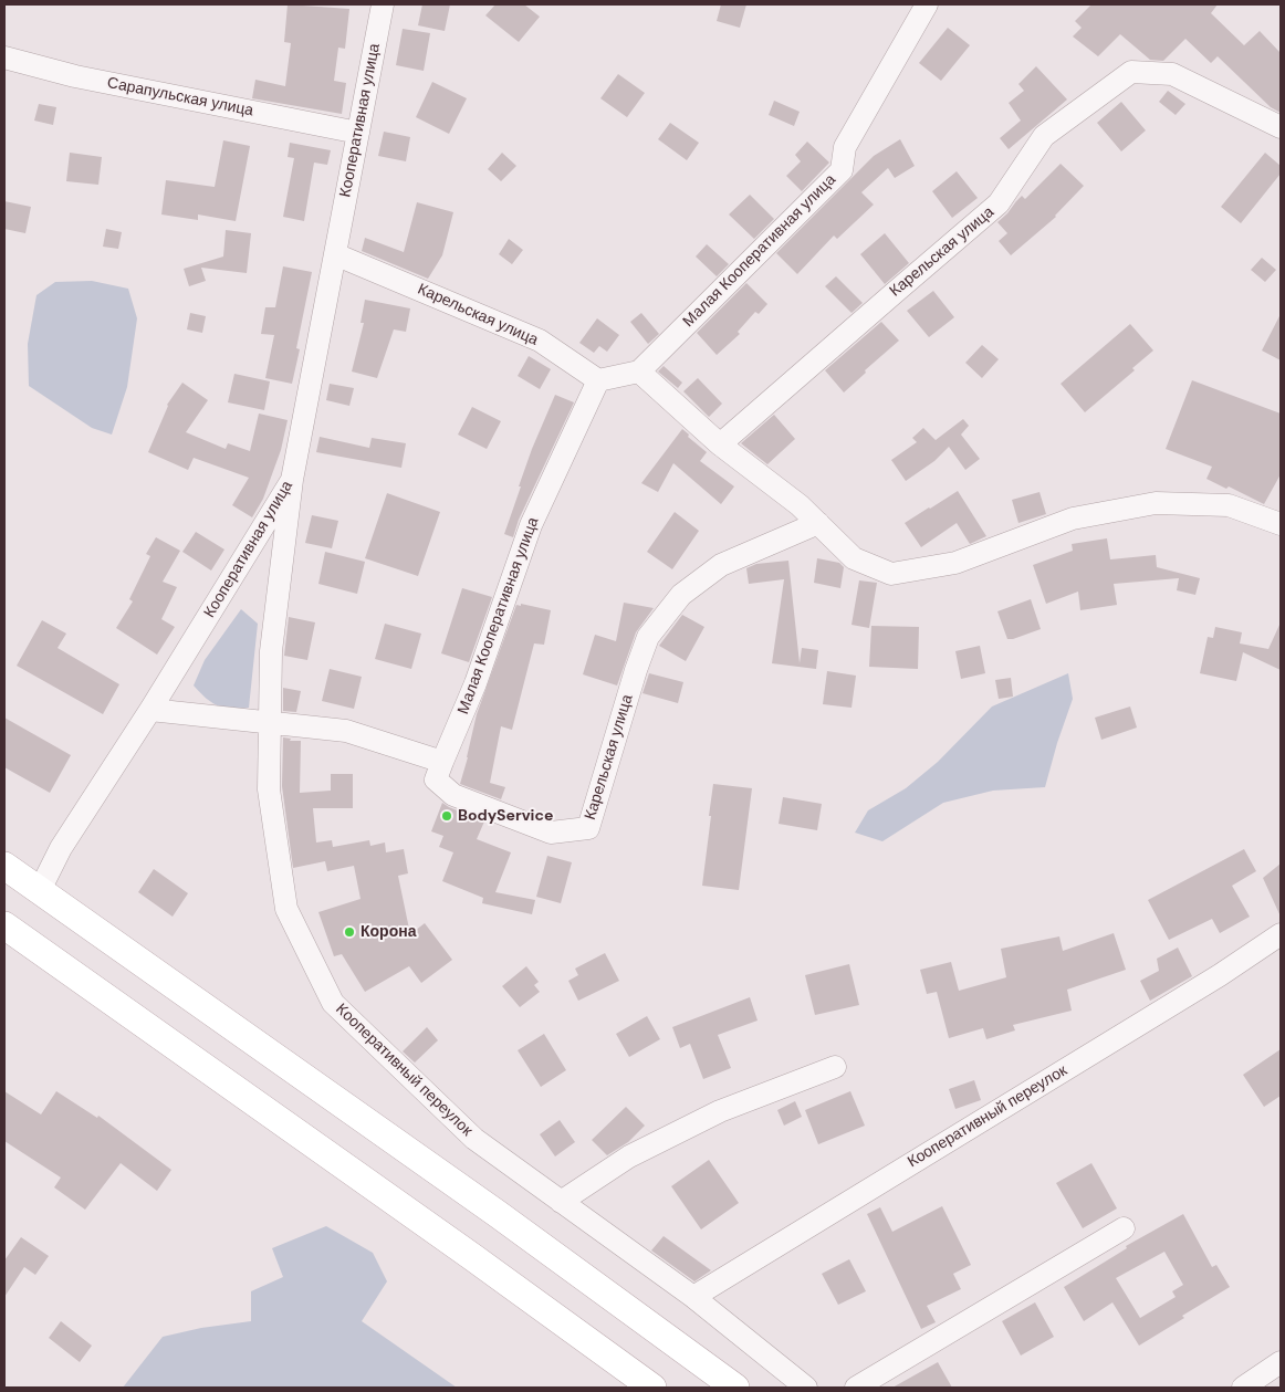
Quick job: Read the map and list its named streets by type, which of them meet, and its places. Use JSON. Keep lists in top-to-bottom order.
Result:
{
  "streets": {
    "street": [
      "Сарапульская улица",
      "Кооперативная улица",
      "Малая Кооперативная улица",
      "Карельская улица",
      "Кооперативный переулок"
    ]
  },
  "crossings": [
    ["Сарапульская улица", "Кооперативная улица"],
    ["Кооперативная улица", "Карельская улица"],
    ["Кооперативная улица", "Кооперативный переулок"],
    ["Малая Кооперативная улица", "Карельская улица"]
  ],
  "places": ["BodyService", "Корона"]
}
